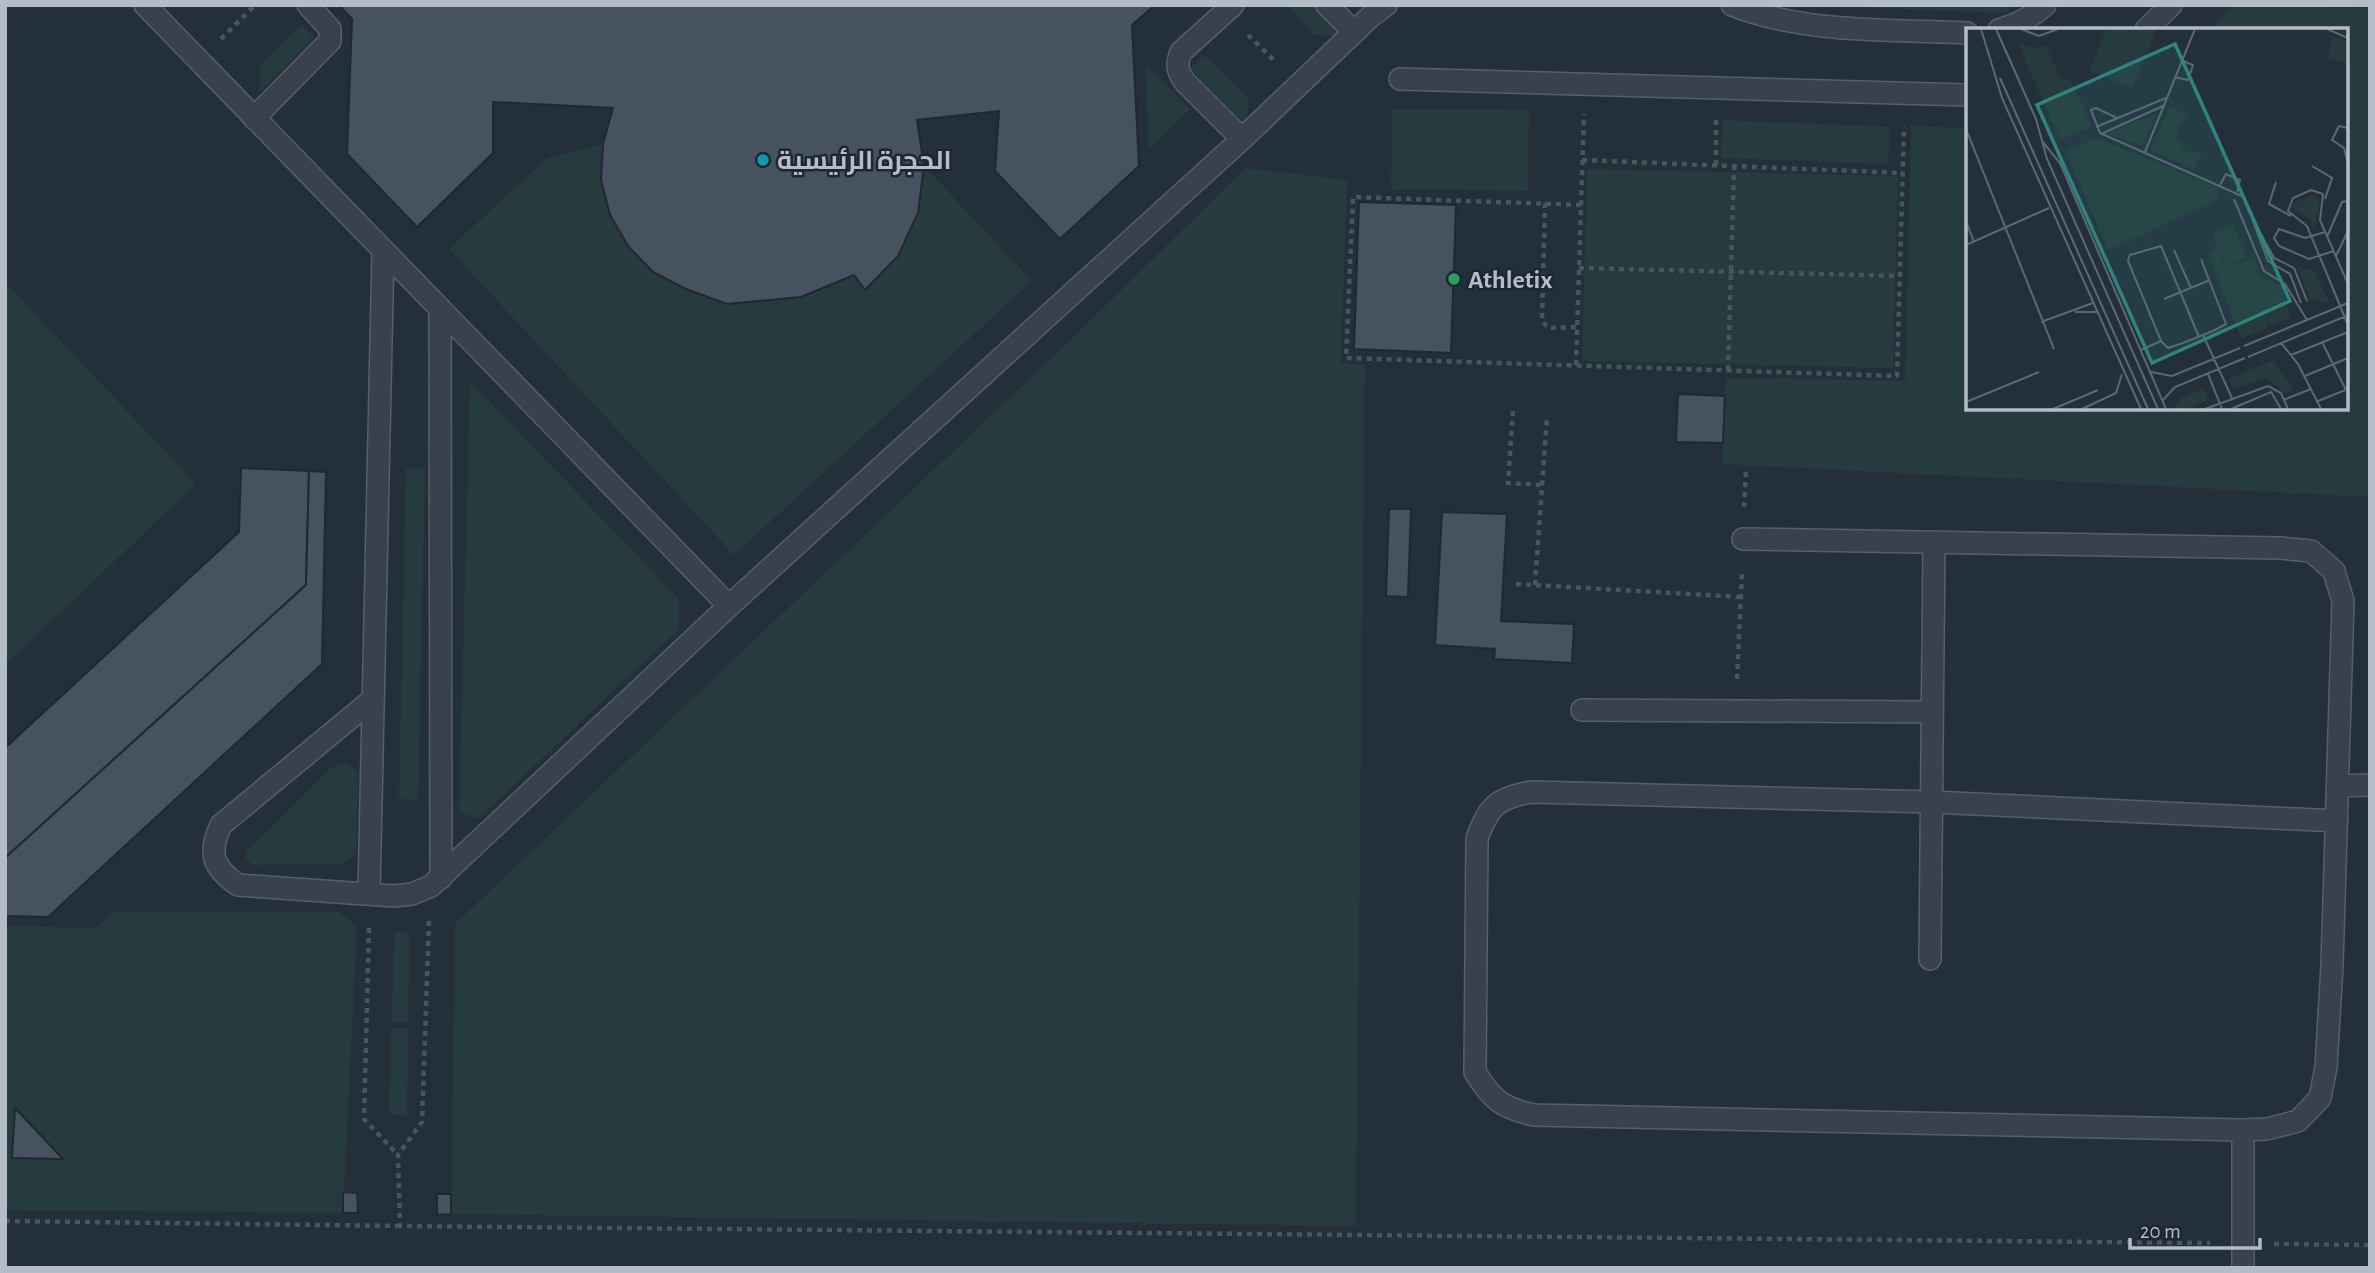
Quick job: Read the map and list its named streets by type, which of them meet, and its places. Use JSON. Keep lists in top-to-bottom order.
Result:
{
  "places": ["الحجرة الرئيسية", "Athletix"],
  "scale_bar": "20 m"
}
